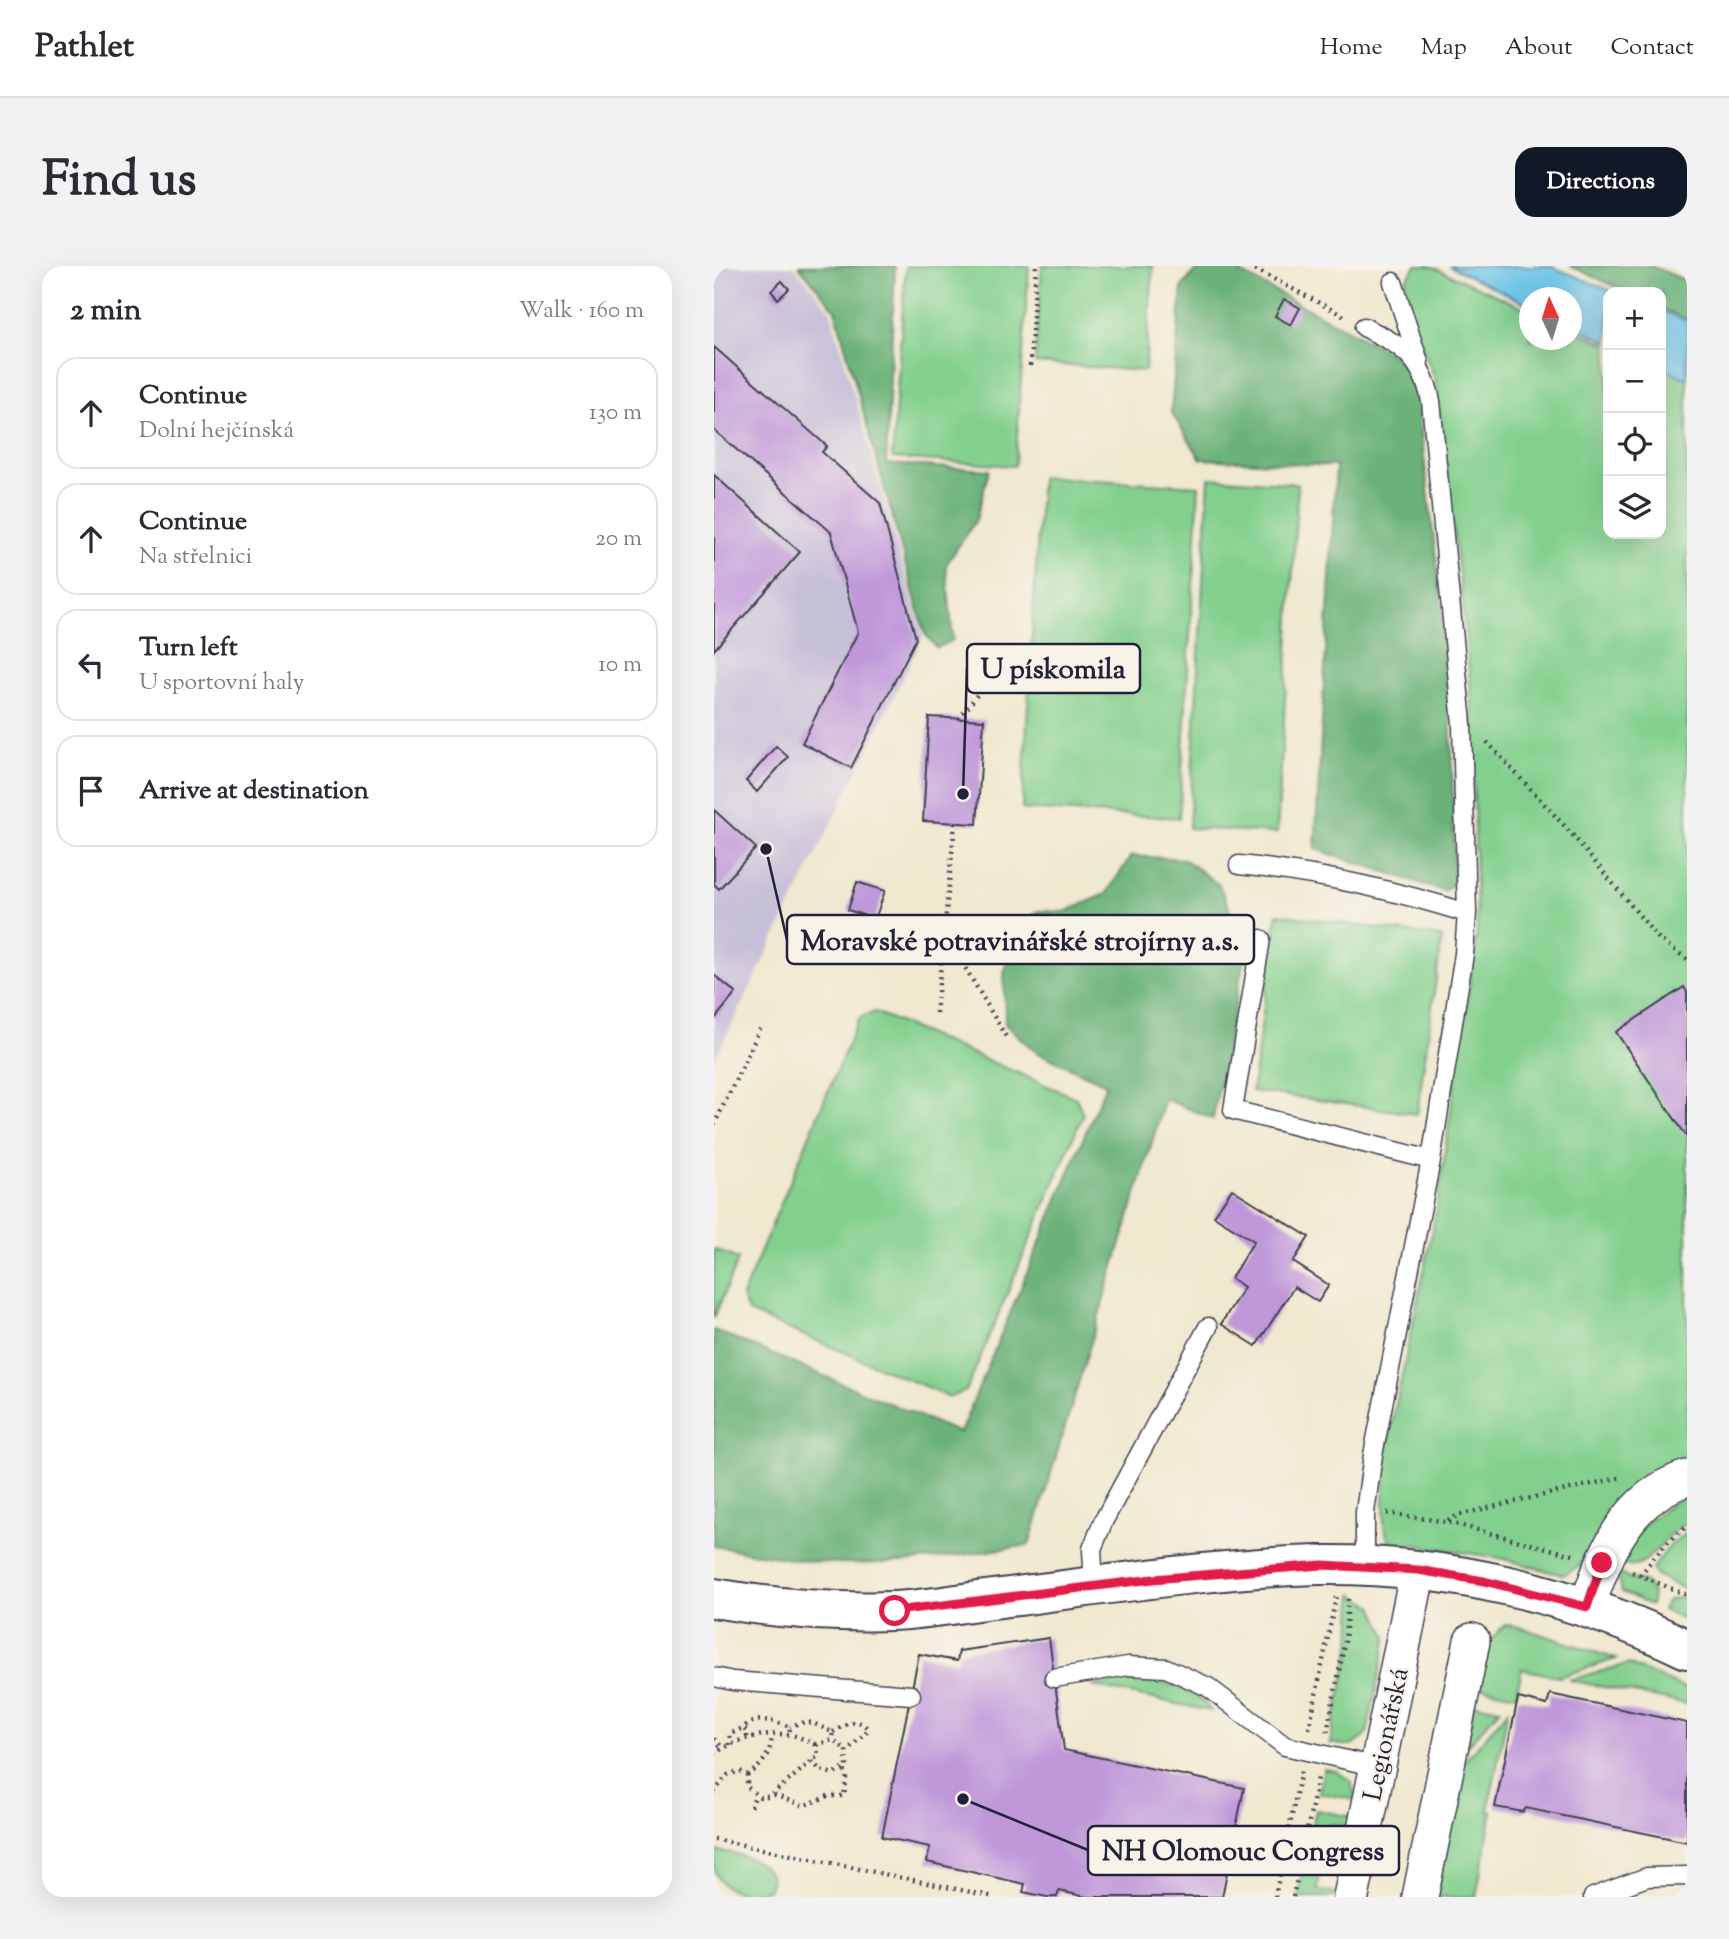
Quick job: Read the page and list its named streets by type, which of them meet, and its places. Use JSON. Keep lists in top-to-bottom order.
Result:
{
  "streets": {
    "street": ["Legionářská"]
  },
  "places": ["U pískomila", "Moravské potravinářské strojírny a.s.", "NH Olomouc Congress"],
  "north": "top",
  "page": {
    "header": "Pathlet",
    "nav": [
      "Home",
      "Map",
      "About",
      "Contact"
    ],
    "title": "Find us",
    "buttons": "Directions",
    "heading": ["2 min", "Walk · 160 m"],
    "map_buttons": ["+", "−"],
    "list": [
      ["Continue", "Dolní hejčínská", "130 m"],
      ["Continue", "Na střelnici", "20 m"],
      ["Turn left", "U sportovní haly", "10 m"],
      "Arrive at destination"
    ]
  }
}
